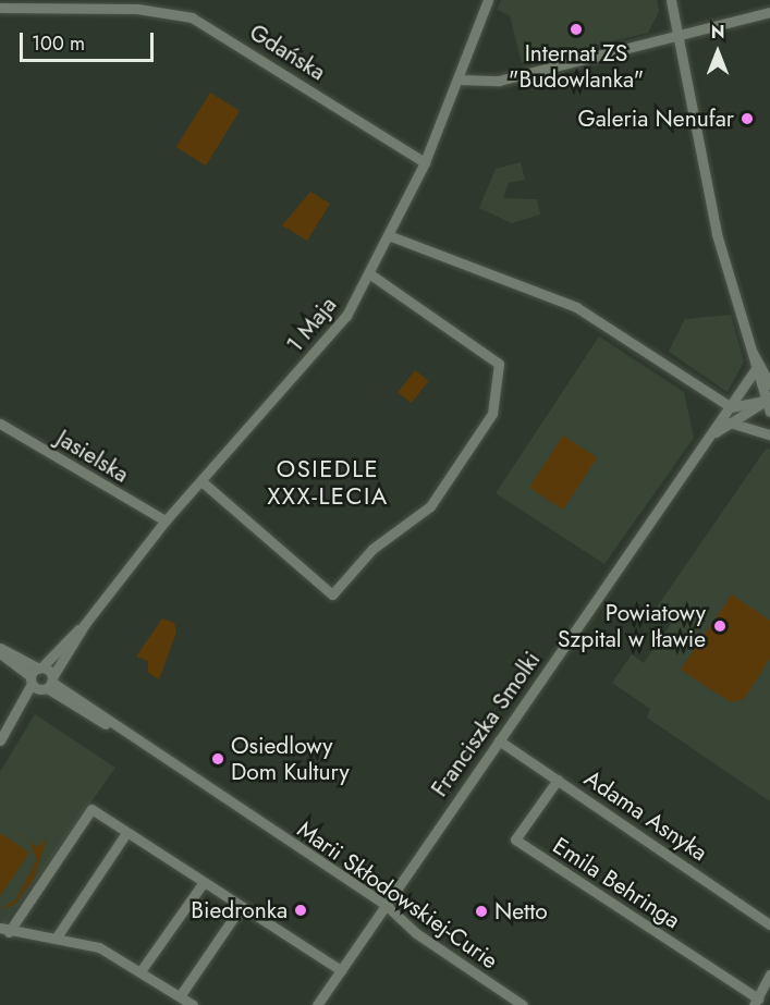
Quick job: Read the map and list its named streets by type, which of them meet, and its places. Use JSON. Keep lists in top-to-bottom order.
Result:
{
  "streets": {
    "street": [
      "Gdańska",
      "1 Maja",
      "Jasielska",
      "Franciszka Smolki",
      "Adama Asnyka",
      "Emila Behringa",
      "Marii Skłodowskiej-Curie"
    ]
  },
  "crossings": [
    ["Gdańska", "1 Maja"],
    ["1 Maja", "Jasielska"],
    ["1 Maja", "Marii Skłodowskiej-Curie"],
    ["Franciszka Smolki", "Adama Asnyka"],
    ["Franciszka Smolki", "Marii Skłodowskiej-Curie"],
    ["Adama Asnyka", "Emila Behringa"]
  ],
  "districts": ["OSIEDLE XXX-LECIA"],
  "places": [
    "Internat ZS \"Budowlanka\"",
    "Galeria Nenufar",
    "Powiatowy Szpital w Iławie",
    "Osiedlowy Dom Kultury",
    "Biedronka",
    "Netto"
  ],
  "scale_bar": "100 m",
  "north": "top"
}
